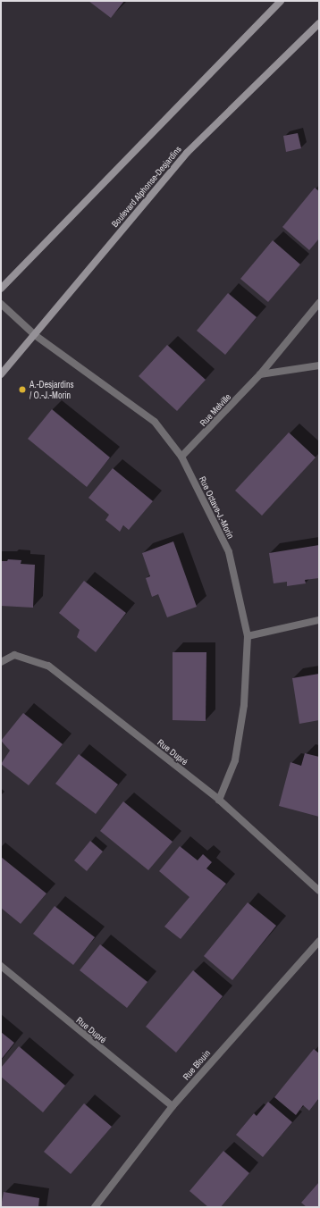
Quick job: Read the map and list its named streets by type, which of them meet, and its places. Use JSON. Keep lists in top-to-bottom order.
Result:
{
  "streets": {
    "main road": ["Boulevard Alphonse-Desjardins"],
    "street": [
      "Rue Melville",
      "Rue Octave-J.-Morin",
      "Rue Dupré",
      "Rue Blouin"
    ]
  },
  "crossings": [
    ["Boulevard Alphonse-Desjardins", "Rue Octave-J.-Morin"],
    ["Rue Melville", "Rue Octave-J.-Morin"],
    ["Rue Octave-J.-Morin", "Rue Dupré"],
    ["Rue Dupré", "Rue Blouin"]
  ],
  "places": ["A.-Desjardins / O.-J.-Morin"]
}
